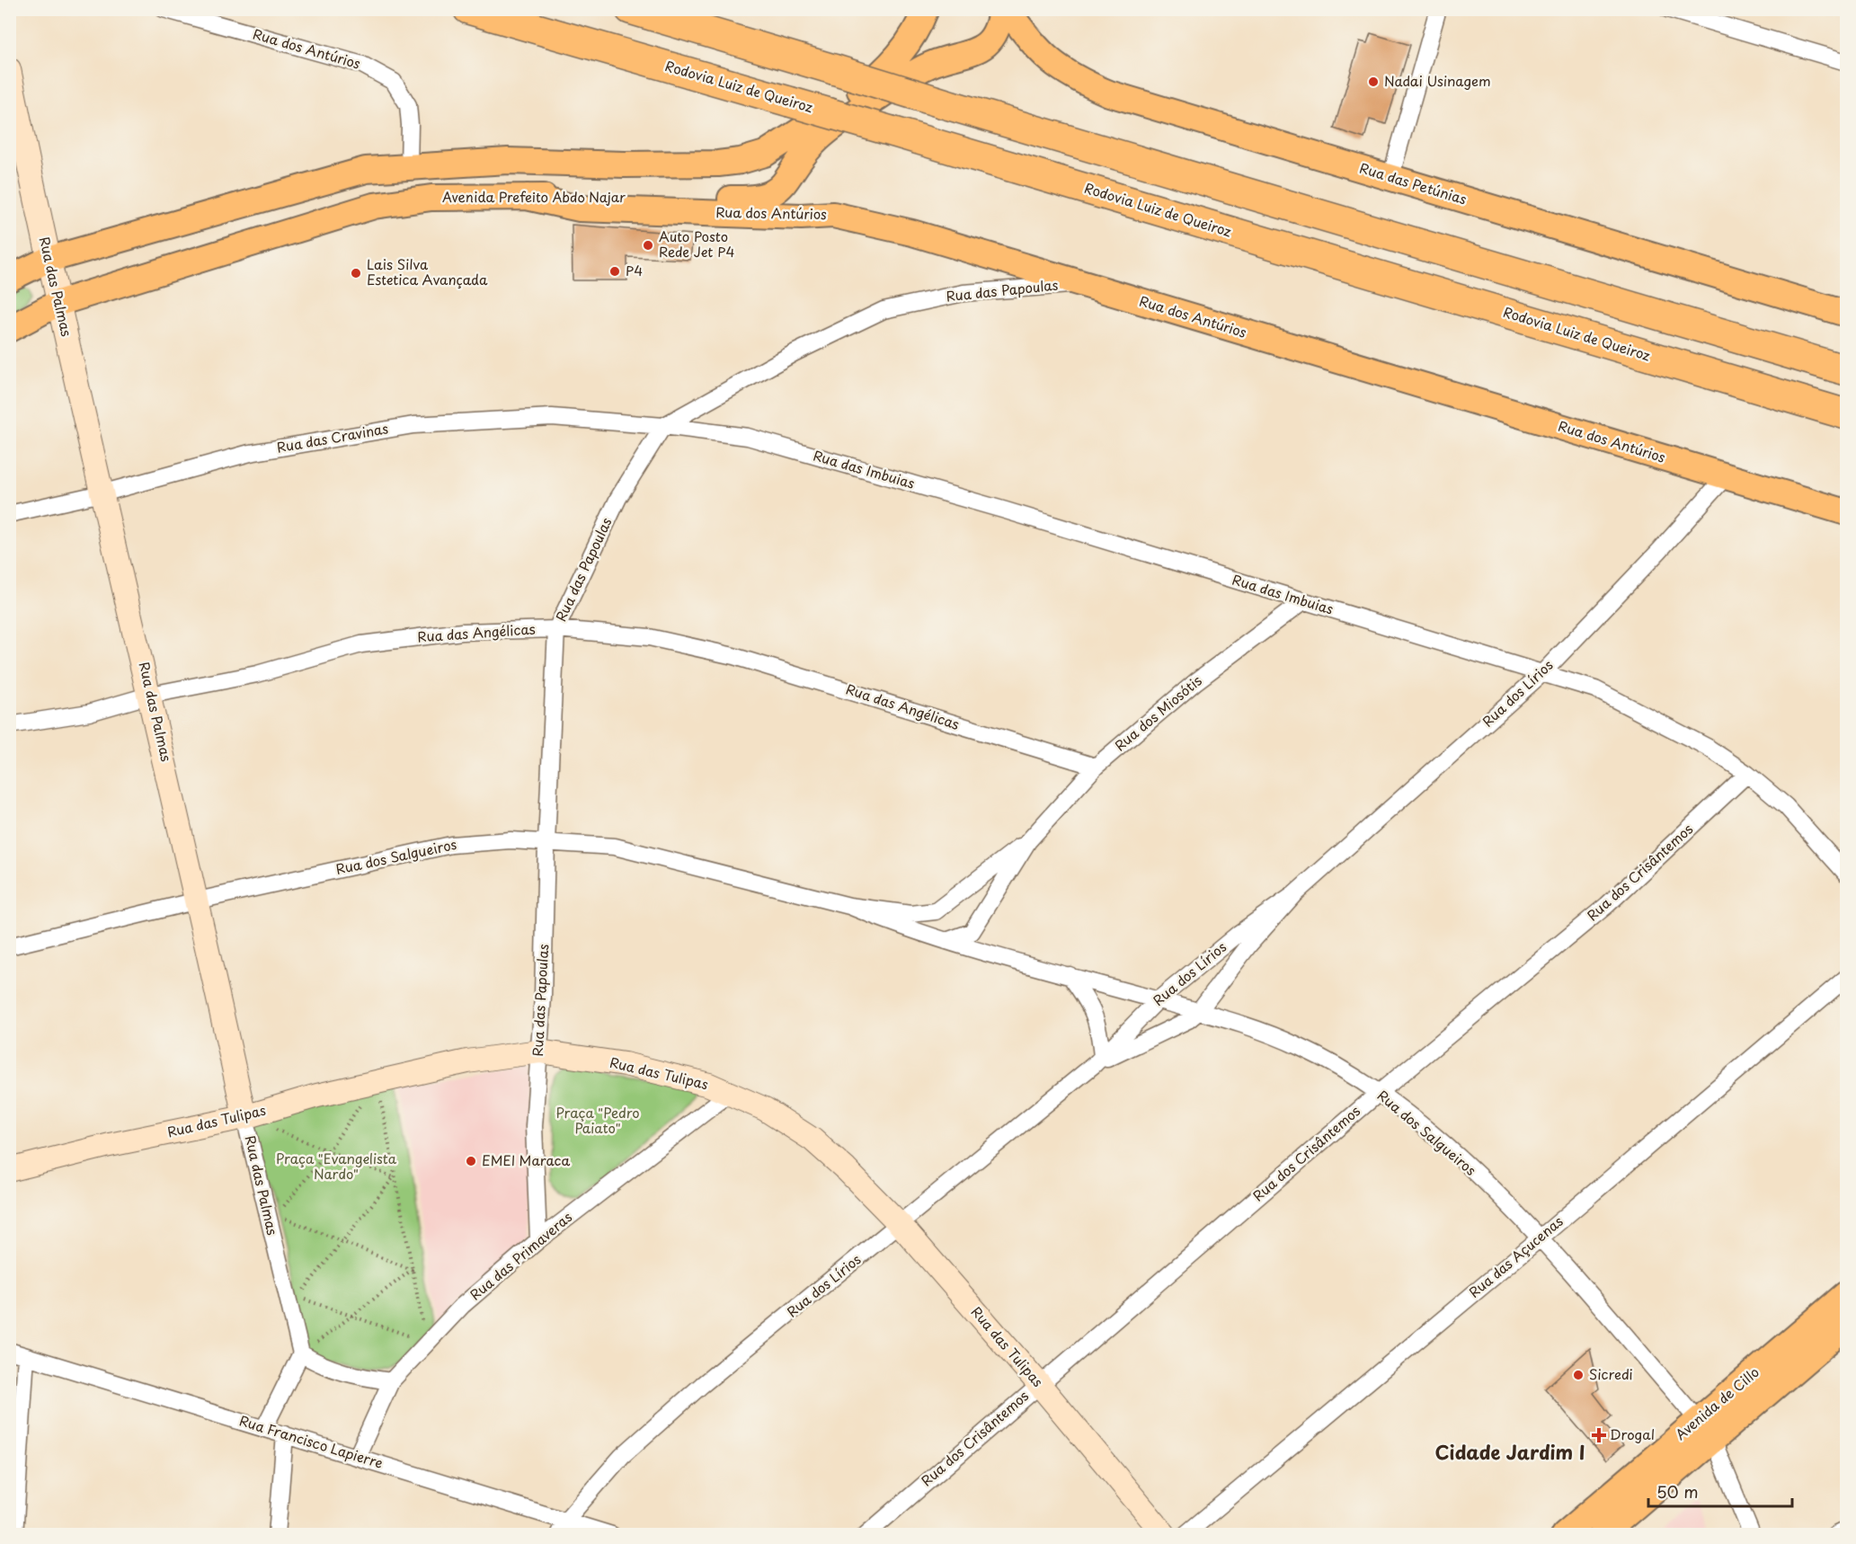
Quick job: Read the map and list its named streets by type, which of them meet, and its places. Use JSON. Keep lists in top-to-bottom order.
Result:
{
  "streets": {
    "highway": ["Rodovia Luiz de Queiroz"],
    "main road": [
      "Rua dos Antúrios",
      "Rua das Petúnias",
      "Avenida Prefeito Abdo Najar",
      "Rua das Palmas",
      "Rua das Tulipas",
      "Avenida de Cillo"
    ],
    "street": [
      "Rua das Papoulas",
      "Rua das Cravinas",
      "Rua das Imbuias",
      "Rua das Angélicas",
      "Rua dos Lírios",
      "Rua dos Miosótis",
      "Rua dos Salgueiros",
      "Rua dos Crisântemos",
      "Rua das Primaveras",
      "Rua das Açucenas",
      "Rua Francisco Lapierre"
    ]
  },
  "crossings": [
    ["Rua dos Antúrios", "Avenida Prefeito Abdo Najar"],
    ["Rua dos Antúrios", "Rua das Papoulas"],
    ["Rua dos Antúrios", "Rua dos Lírios"],
    ["Avenida Prefeito Abdo Najar", "Rua das Palmas"],
    ["Rua das Palmas", "Rua das Cravinas"],
    ["Rua das Palmas", "Rua das Angélicas"],
    ["Rua das Palmas", "Rua dos Salgueiros"],
    ["Rua das Palmas", "Rua das Tulipas"],
    ["Rua das Papoulas", "Rua das Cravinas"],
    ["Rua das Papoulas", "Rua das Imbuias"],
    ["Rua das Papoulas", "Rua das Angélicas"],
    ["Rua das Papoulas", "Rua dos Salgueiros"],
    ["Rua das Papoulas", "Rua das Tulipas"],
    ["Rua das Papoulas", "Rua das Primaveras"],
    ["Rua das Cravinas", "Rua das Imbuias"],
    ["Rua das Imbuias", "Rua dos Lírios"],
    ["Rua das Imbuias", "Rua dos Miosótis"],
    ["Rua das Imbuias", "Rua dos Crisântemos"],
    ["Rua das Angélicas", "Rua dos Miosótis"],
    ["Rua dos Lírios", "Rua dos Salgueiros"],
    ["Rua dos Lírios", "Rua das Tulipas"],
    ["Rua dos Lírios", "Rua Francisco Lapierre"],
    ["Rua dos Miosótis", "Rua dos Salgueiros"],
    ["Rua dos Salgueiros", "Rua dos Crisântemos"],
    ["Rua dos Salgueiros", "Rua das Açucenas"],
    ["Rua dos Salgueiros", "Avenida de Cillo"],
    ["Rua dos Crisântemos", "Rua das Tulipas"],
    ["Rua das Tulipas", "Rua das Primaveras"],
    ["Rua das Primaveras", "Rua Francisco Lapierre"]
  ],
  "districts": ["Cidade Jardim I"],
  "parks": ["Praça \"Pedro Paiato\"", "Praça \"Evangelista Nardo\""],
  "places": {
    "other": [
      "Nadai Usinagem",
      "Auto Posto Rede Jet P4",
      "P4",
      "Lais Silva Estetica Avançada",
      "EMEI Maraca",
      "Sicredi"
    ],
    "health": ["Drogal"]
  },
  "scale_bar": "50 m"
}
